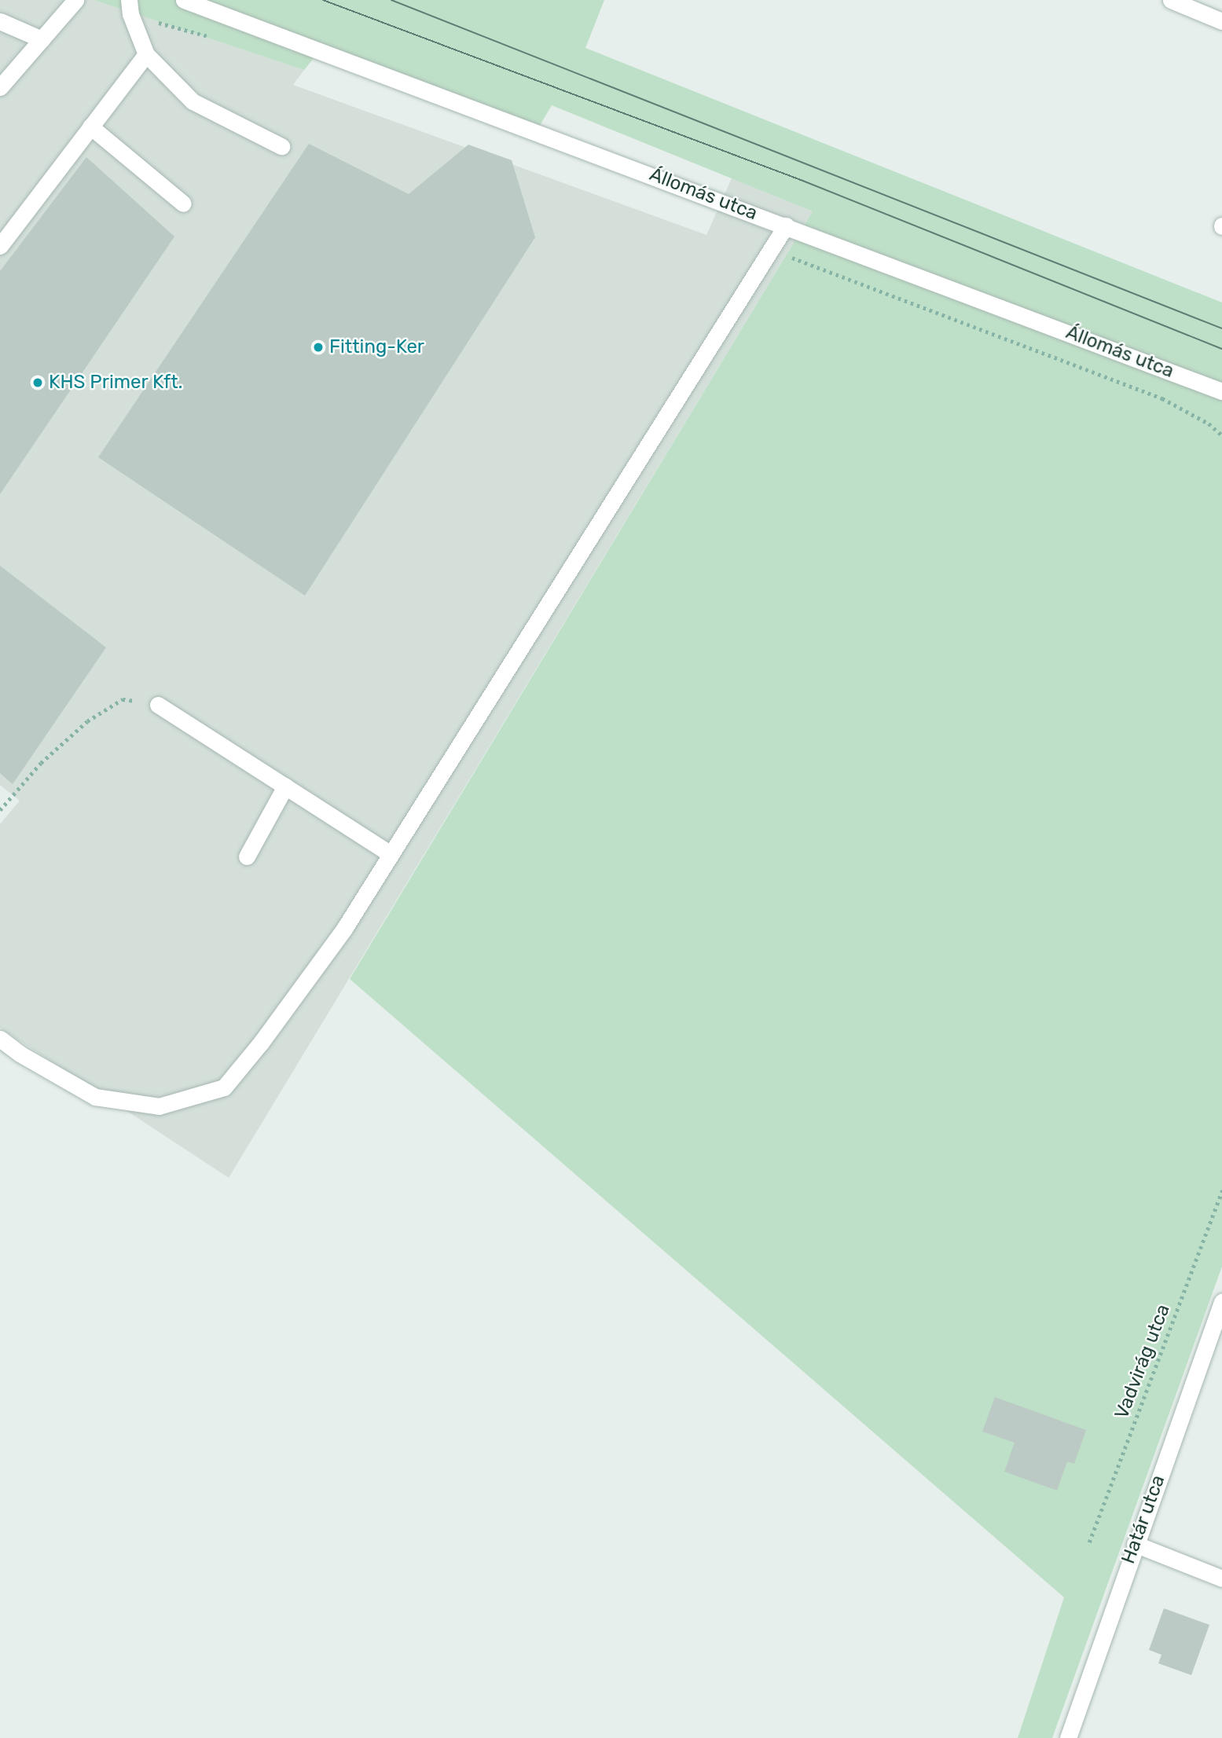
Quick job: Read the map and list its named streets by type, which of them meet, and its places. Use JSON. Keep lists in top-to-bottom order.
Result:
{
  "streets": {
    "street": ["Állomás utca", "Határ utca"],
    "path": ["Vadvirág utca"]
  },
  "places": ["Fitting-Ker", "KHS Primer Kft."]
}
